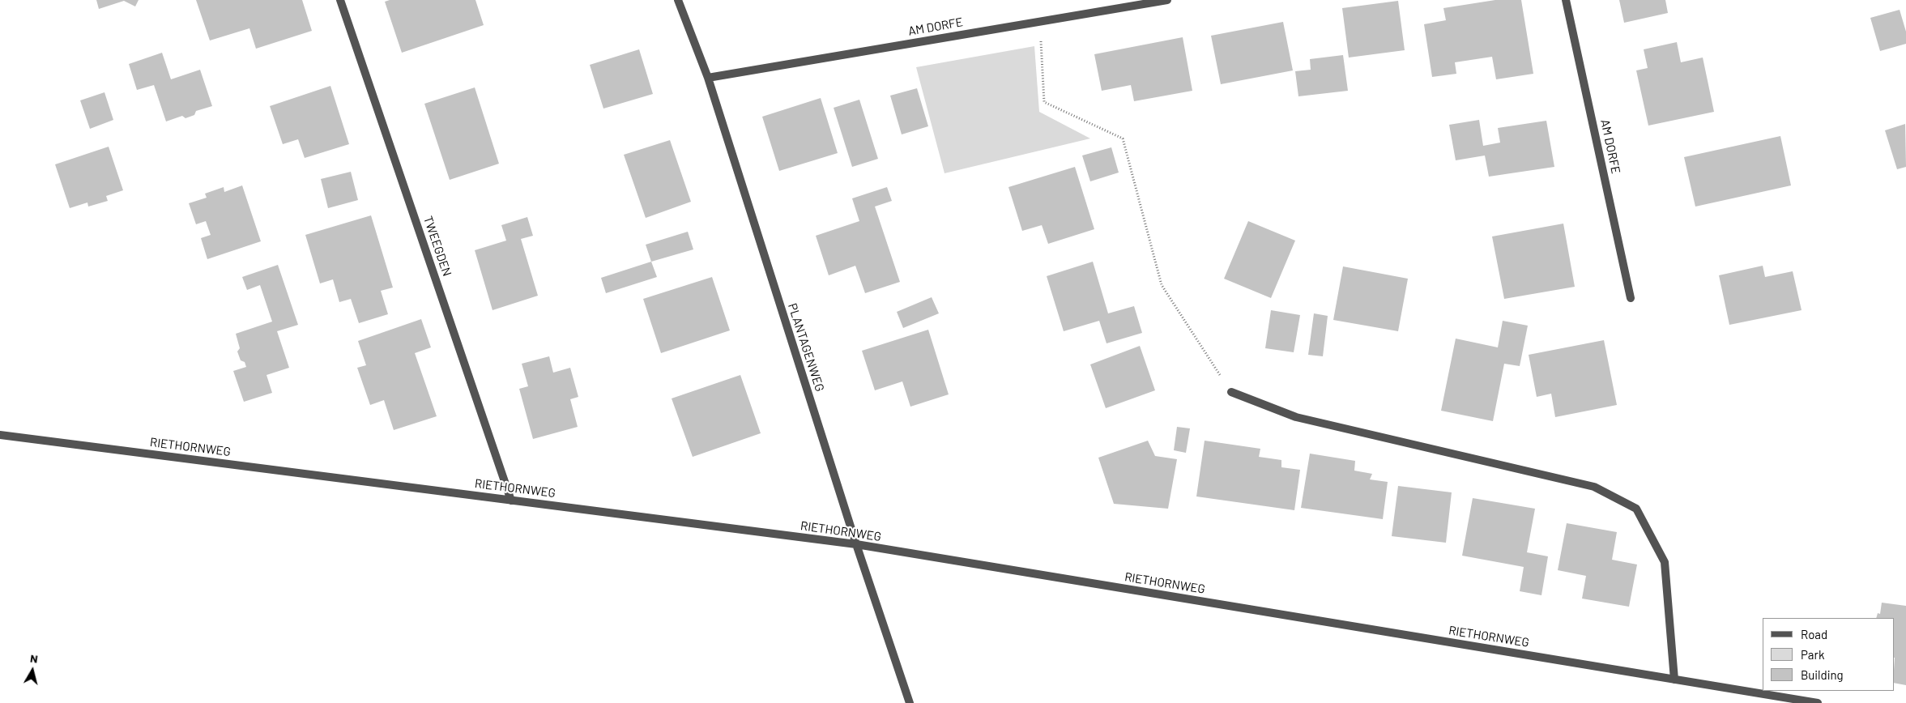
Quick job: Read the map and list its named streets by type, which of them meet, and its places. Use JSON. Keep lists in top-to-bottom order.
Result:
{
  "streets": {
    "street": [
      "AM DORFE",
      "TWEEGDEN",
      "PLANTAGENWEG",
      "RIETHORNWEG"
    ]
  },
  "crossings": [
    ["AM DORFE", "PLANTAGENWEG"],
    ["TWEEGDEN", "RIETHORNWEG"],
    ["PLANTAGENWEG", "RIETHORNWEG"]
  ],
  "legend": ["Road", "Park", "Building"],
  "north": "top"
}
